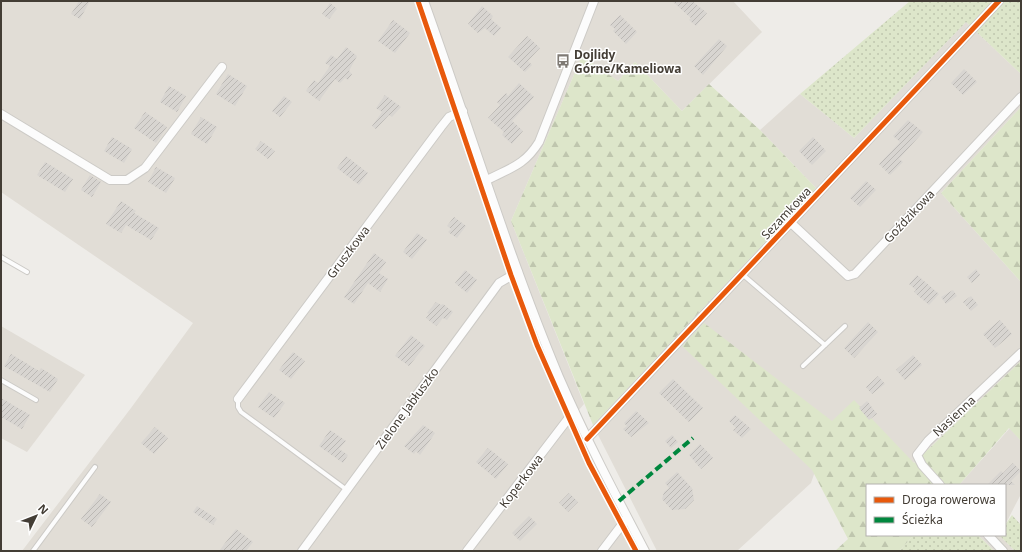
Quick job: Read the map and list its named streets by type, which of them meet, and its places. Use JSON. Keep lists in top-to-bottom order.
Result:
{
  "streets": {
    "street": [
      "Sezamkowa",
      "Goździkowa",
      "Gruszkowa",
      "Zielone Jabłuszko",
      "Nasienna",
      "Koperkowa"
    ]
  },
  "crossings": [
    ["Sezamkowa", "Goździkowa"]
  ],
  "places": {
    "bus stop": ["Dojlidy Górne/Kameliowa"]
  },
  "legend": ["Droga rowerowa", "Ścieżka"],
  "north": "top right"
}
